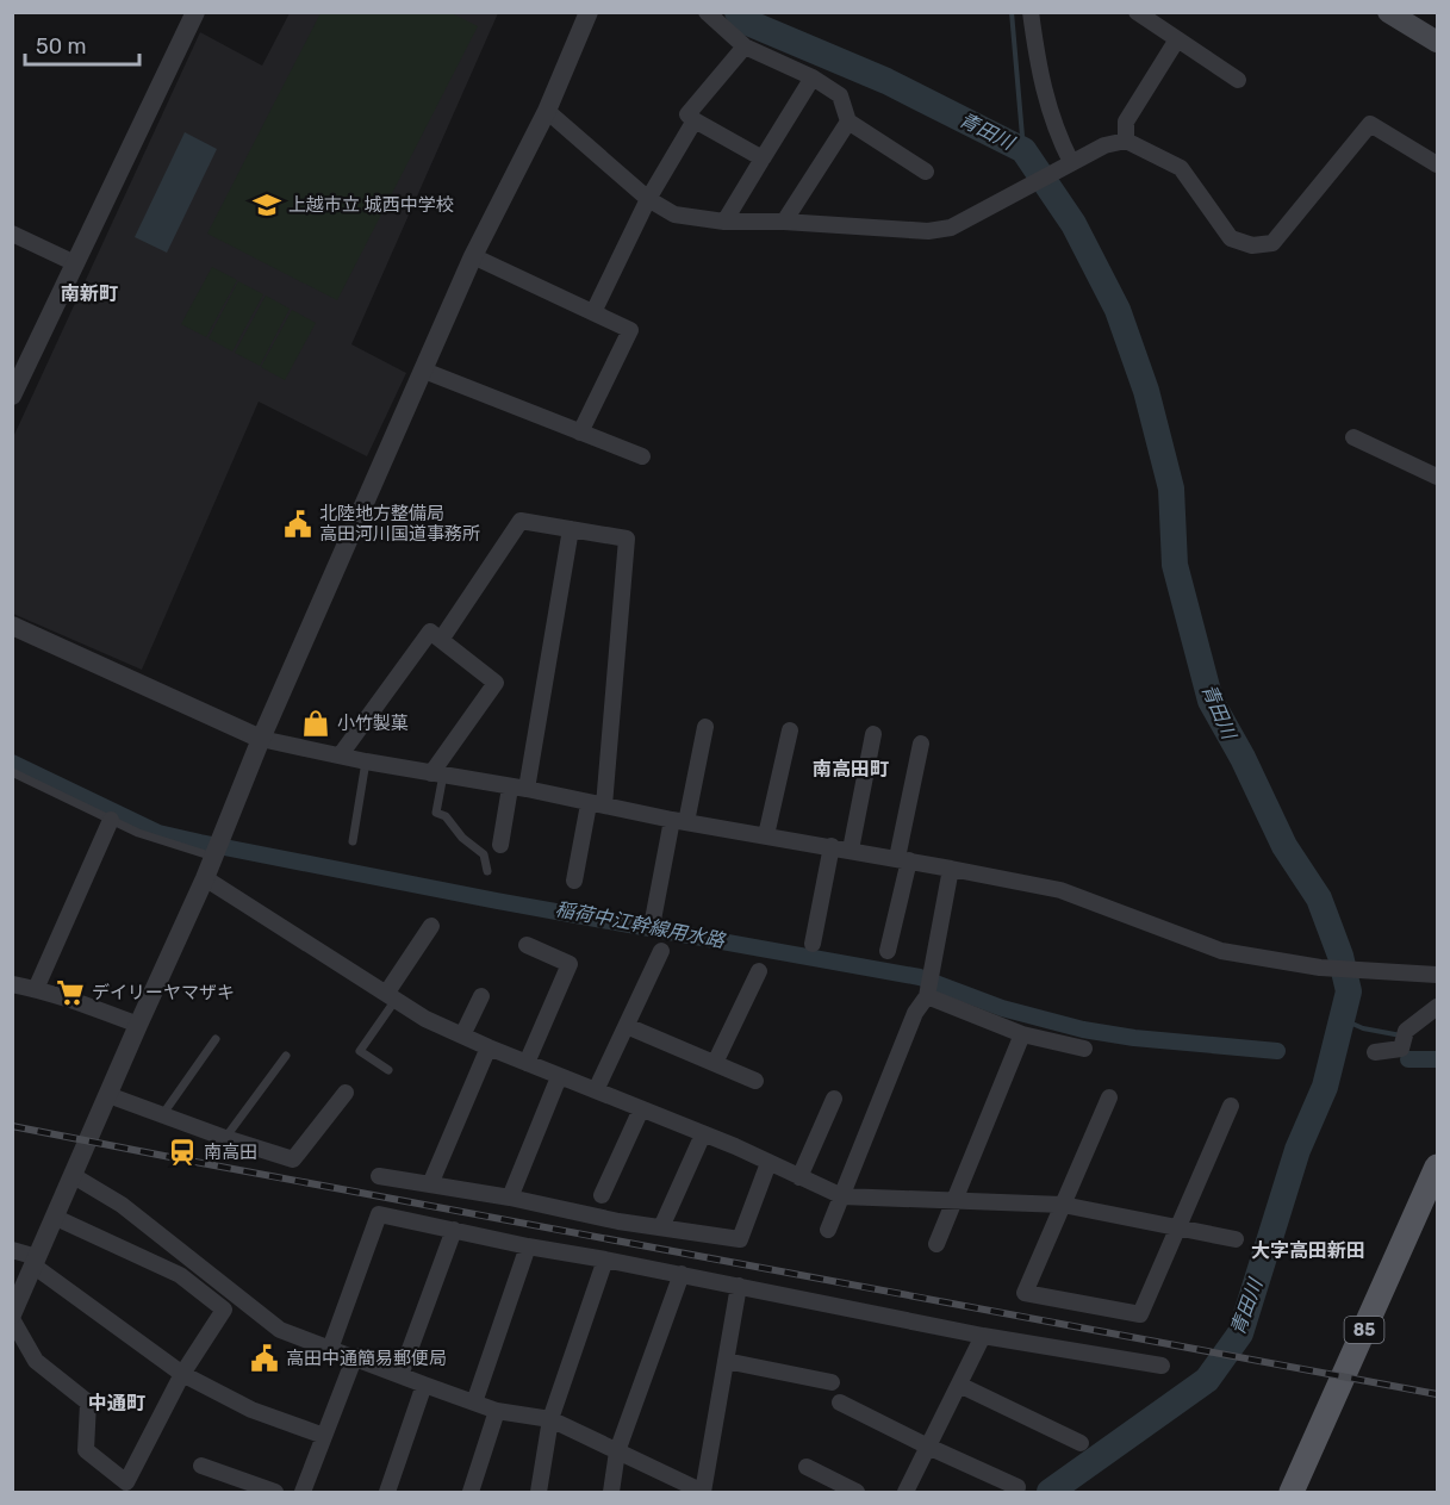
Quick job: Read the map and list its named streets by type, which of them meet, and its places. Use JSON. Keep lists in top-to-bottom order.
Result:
{
  "streets": {
    "main road": ["85"]
  },
  "districts": [
    "南新町",
    "南高田町",
    "大字高田新田",
    "中通町"
  ],
  "water": ["青田川", "稲荷中江幹線用水路"],
  "places": {
    "school or university": ["上越市立 城西中学校"],
    "public building": ["北陸地方整備局 高田河川国道事務所", "高田中通簡易郵便局"],
    "shop": ["小竹製菓"],
    "supermarket": ["デイリーヤマザキ"],
    "station": ["南高田"]
  },
  "scale_bar": "50 m"
}
